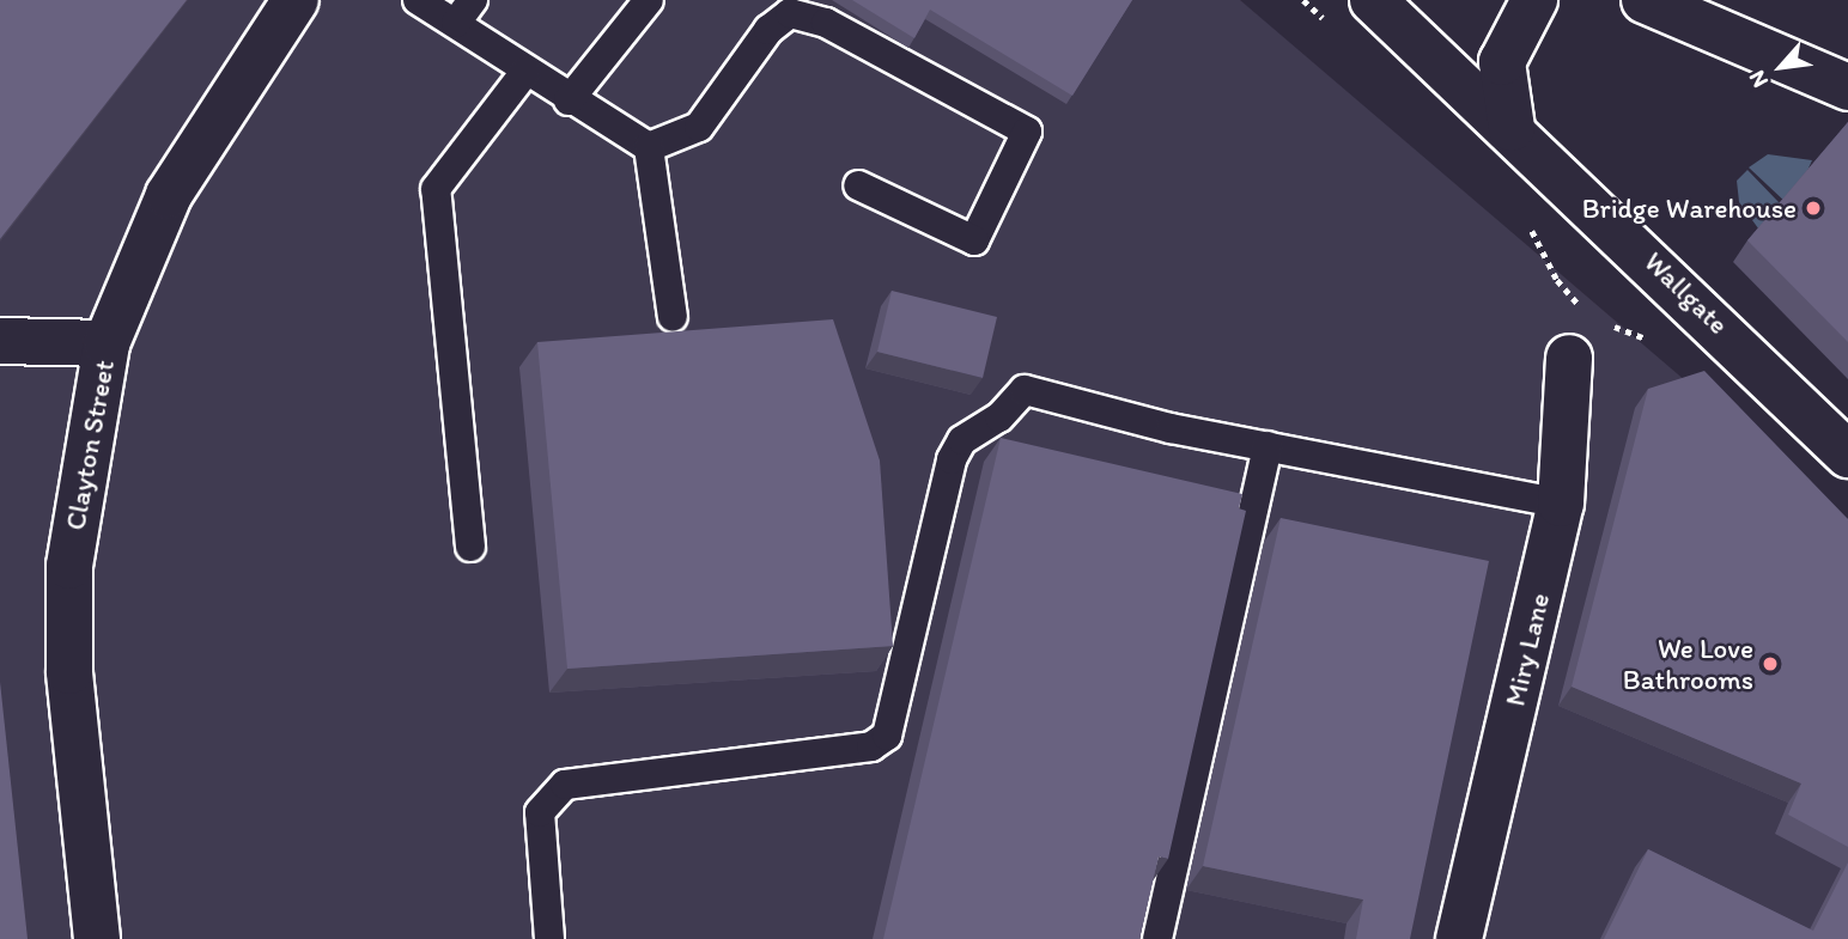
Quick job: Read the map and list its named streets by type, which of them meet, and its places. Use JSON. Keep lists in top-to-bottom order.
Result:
{
  "streets": {
    "main road": ["Wallgate", "Clayton Street", "Miry Lane"]
  },
  "places": ["Bridge Warehouse", "We Love Bathrooms"],
  "north": "bottom left"
}
